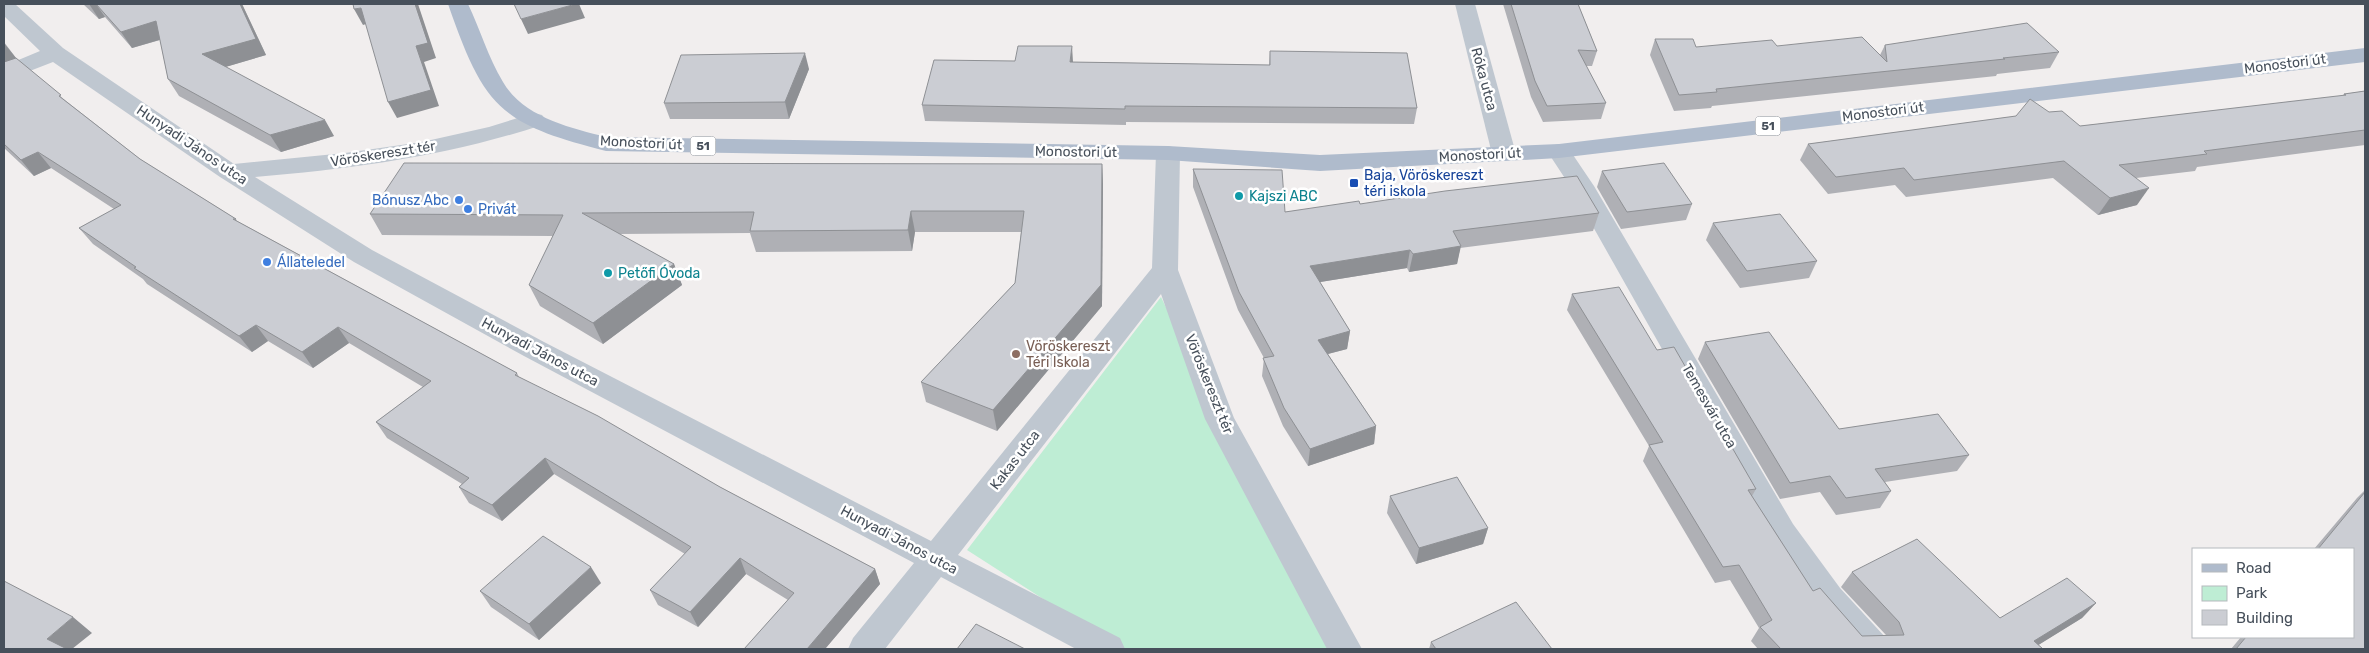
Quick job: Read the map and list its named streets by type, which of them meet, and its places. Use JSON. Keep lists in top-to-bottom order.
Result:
{
  "streets": {
    "main road": ["Monostori út", "51"],
    "street": [
      "Róka utca",
      "Hunyadi János utca",
      "Vöröskereszt tér",
      "Temesvár utca",
      "Kakas utca"
    ]
  },
  "crossings": [
    ["Monostori út", "Róka utca"],
    ["Monostori út", "51"],
    ["Monostori út", "Vöröskereszt tér"],
    ["Monostori út", "Temesvár utca"],
    ["51", "Vöröskereszt tér"],
    ["Hunyadi János utca", "Vöröskereszt tér"],
    ["Hunyadi János utca", "Kakas utca"],
    ["Vöröskereszt tér", "Kakas utca"]
  ],
  "places": {
    "transit": ["Baja, Vöröskereszt téri iskola"],
    "other": [
      "Kajszi ABC",
      "Bónusz Abc",
      "Privát",
      "Állateledel",
      "Petőfi Óvoda",
      "Vöröskereszt Téri Iskola"
    ]
  },
  "legend": ["Road", "Park", "Building"]
}
